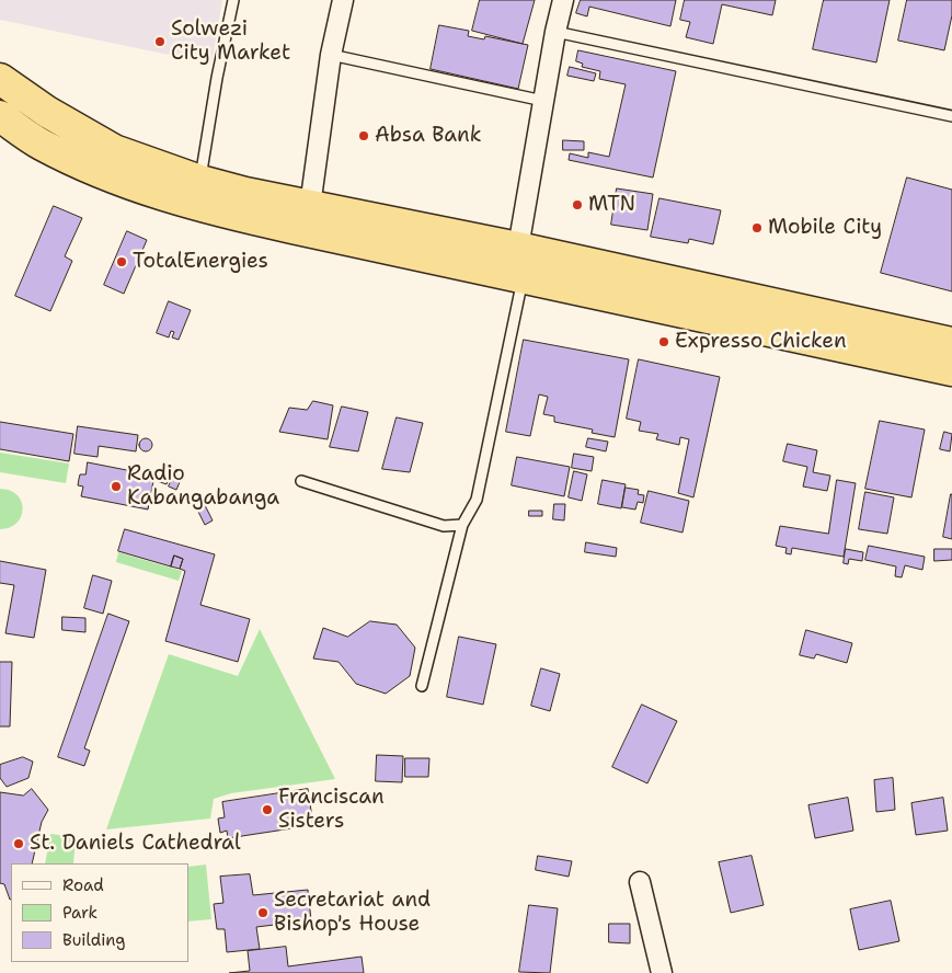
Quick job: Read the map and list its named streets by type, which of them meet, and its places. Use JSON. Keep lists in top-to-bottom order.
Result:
{
  "places": [
    "Solwezi City Market",
    "Absa Bank",
    "MTN",
    "Mobile City",
    "TotalEnergies",
    "Expresso Chicken",
    "Radio Kabangabanga",
    "Franciscan Sisters",
    "St. Daniels Cathedral",
    "Secretariat and Bishop's House"
  ],
  "legend": ["Road", "Park", "Building"]
}
